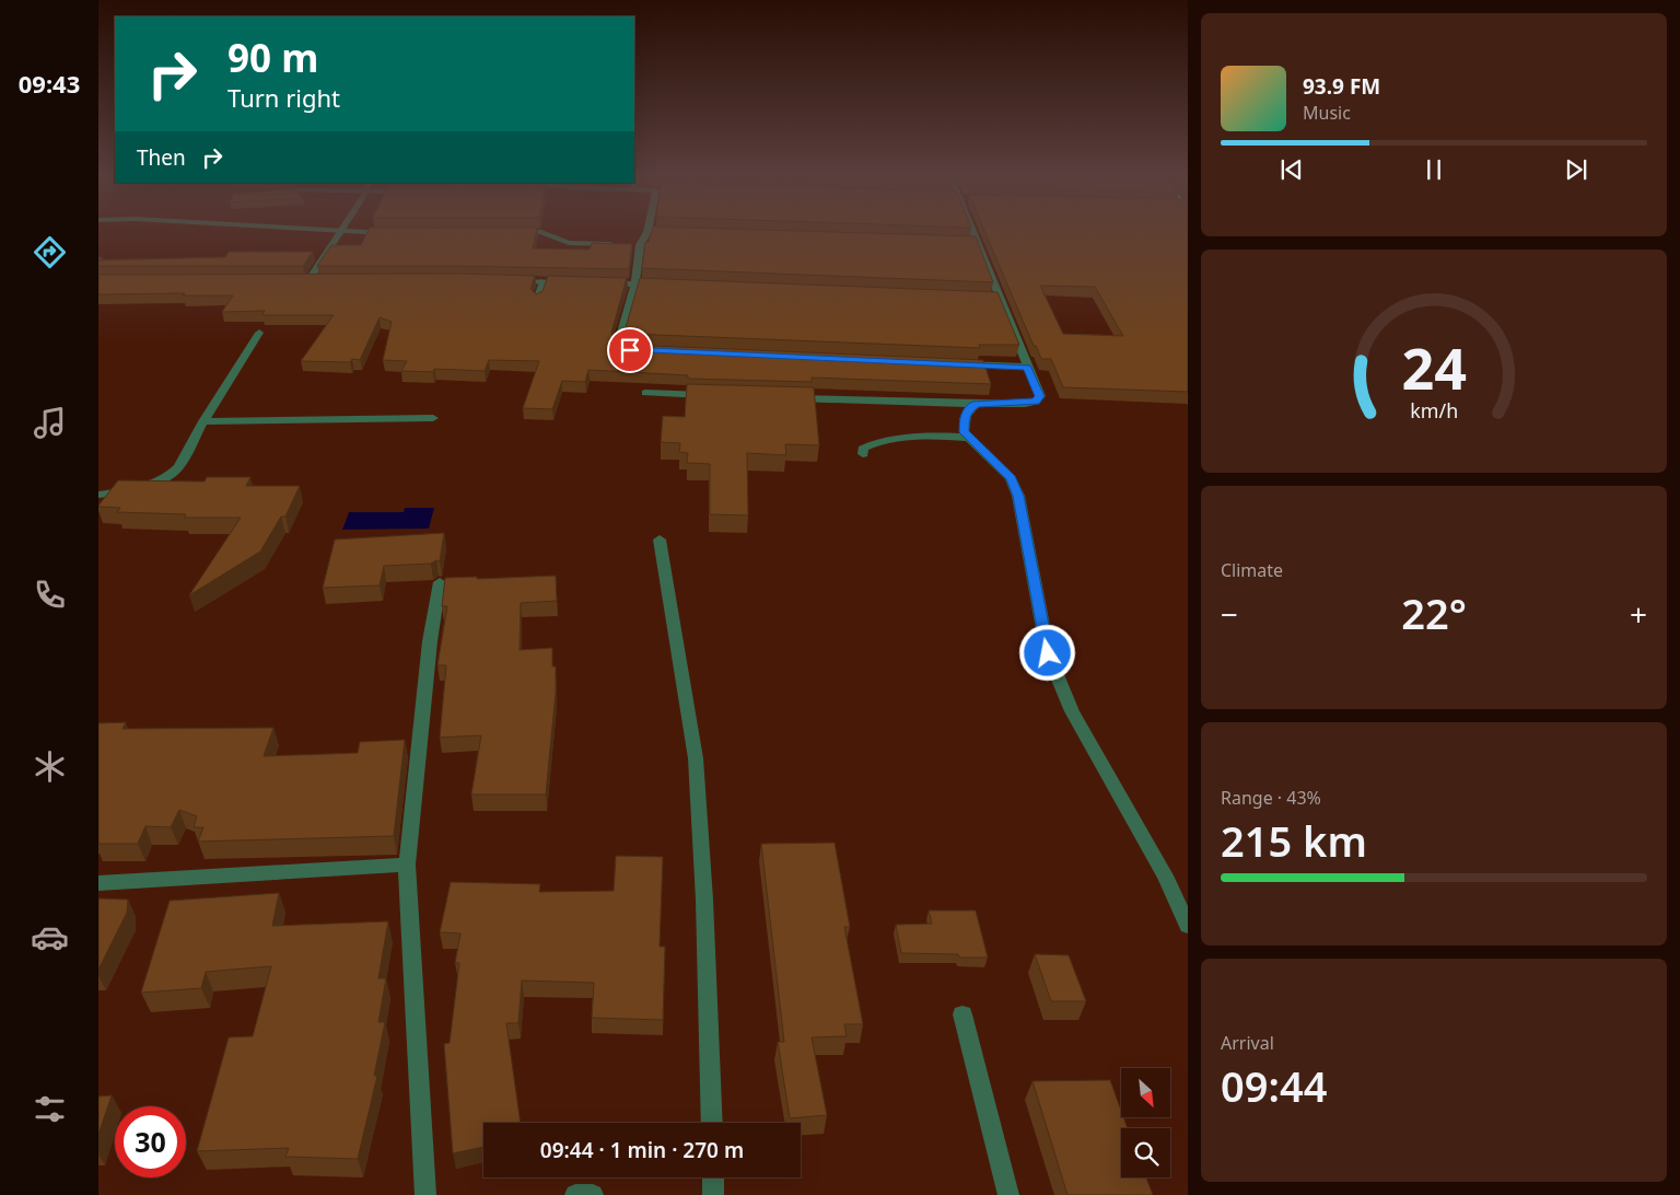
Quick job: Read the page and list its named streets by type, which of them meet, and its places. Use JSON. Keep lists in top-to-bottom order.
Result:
{
  "north": "bottom right",
  "page": {
    "tabs": "09:43",
    "turn": ["90 m", "Turn right"],
    "song": ["93.9 FM", "Music"],
    "then": "Then",
    "tile": [
      "Climate",
      ["Range · 43%", "215 km"],
      ["Arrival", "09:44"]
    ],
    "heat": ["−", "22°", "+"],
    "limit": "30",
    "trip": "09:44 · 1 min · 270 m",
    "gauge": ["24", "km/h"]
  }
}
